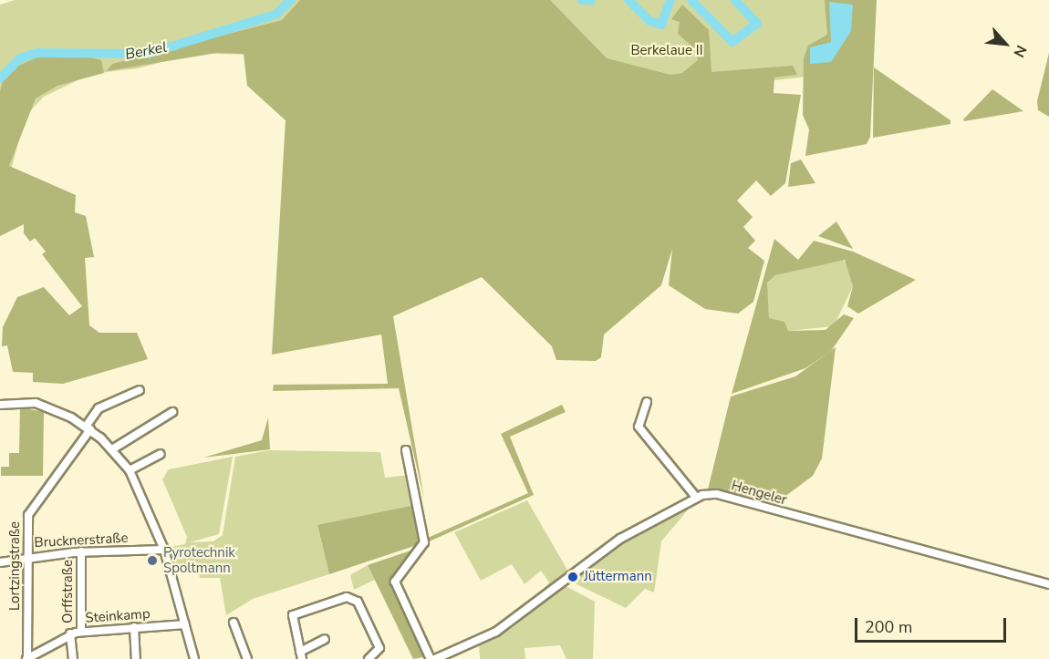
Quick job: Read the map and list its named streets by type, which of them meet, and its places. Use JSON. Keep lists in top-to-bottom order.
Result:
{
  "streets": {
    "street": [
      "Hengeler",
      "Brucknerstraße",
      "Lortzingstraße",
      "Orffstraße",
      "Steinkamp"
    ]
  },
  "crossings": [
    ["Brucknerstraße", "Lortzingstraße"],
    ["Brucknerstraße", "Orffstraße"],
    ["Lortzingstraße", "Steinkamp"],
    ["Orffstraße", "Steinkamp"]
  ],
  "water": ["Berkel"],
  "parks": ["Berkelaue II"],
  "places": ["Pyrotechnik Spoltmann", "Jüttermann"],
  "scale_bar": "200 m",
  "north": "bottom right"
}
